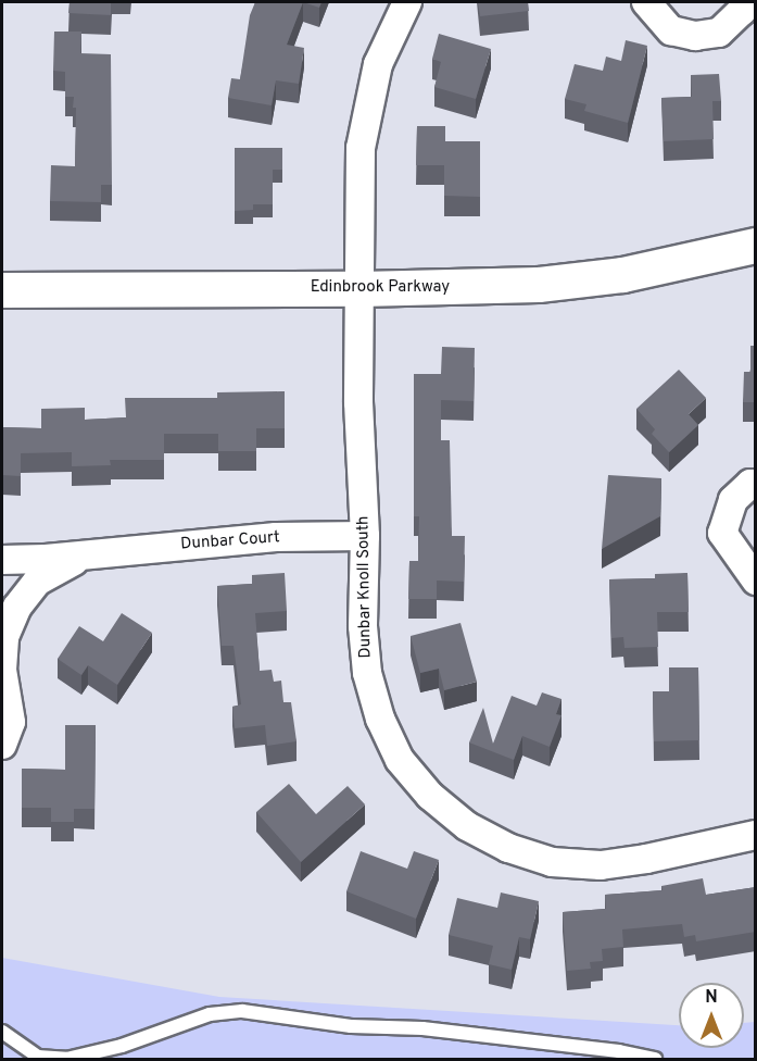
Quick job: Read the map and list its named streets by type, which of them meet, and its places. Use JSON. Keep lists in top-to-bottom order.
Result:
{
  "streets": {
    "street": ["Edinbrook Parkway", "Dunbar Court", "Dunbar Knoll South"]
  },
  "crossings": [
    ["Edinbrook Parkway", "Dunbar Knoll South"],
    ["Dunbar Court", "Dunbar Knoll South"]
  ],
  "north": "top"
}
